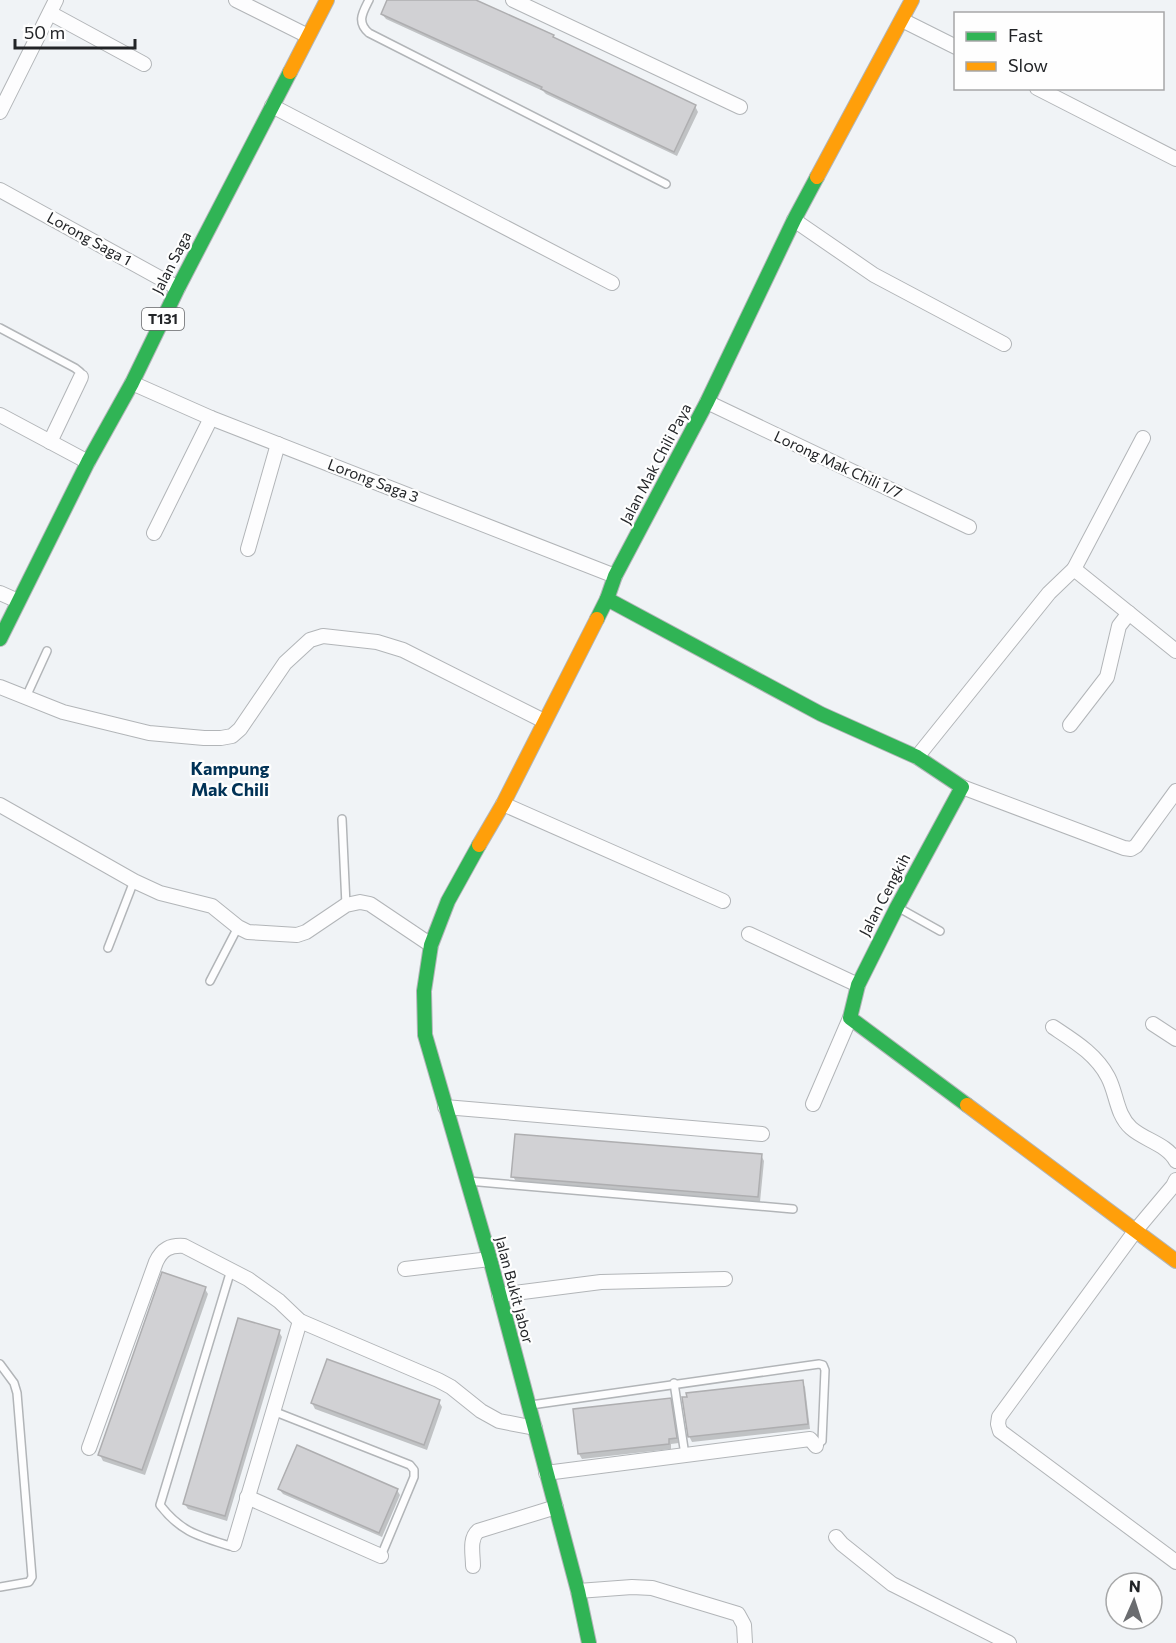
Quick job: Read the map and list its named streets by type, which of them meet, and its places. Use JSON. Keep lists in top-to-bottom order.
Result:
{
  "streets": {
    "street": [
      "Lorong Saga 1",
      "Jalan Saga",
      "T131",
      "Jalan Mak Chili Paya",
      "Lorong Mak Chili 1/7",
      "Lorong Saga 3",
      "Jalan Cengkih",
      "Jalan Bukit Jabor"
    ]
  },
  "crossings": [
    ["Lorong Saga 1", "Jalan Saga"],
    ["Jalan Saga", "Lorong Saga 3"],
    ["Jalan Mak Chili Paya", "Lorong Mak Chili 1/7"],
    ["Jalan Mak Chili Paya", "Lorong Saga 3"],
    ["Jalan Mak Chili Paya", "Jalan Bukit Jabor"]
  ],
  "districts": ["Kampung Mak Chili"],
  "legend": ["Fast", "Slow"],
  "scale_bar": "50 m",
  "north": "top"
}
